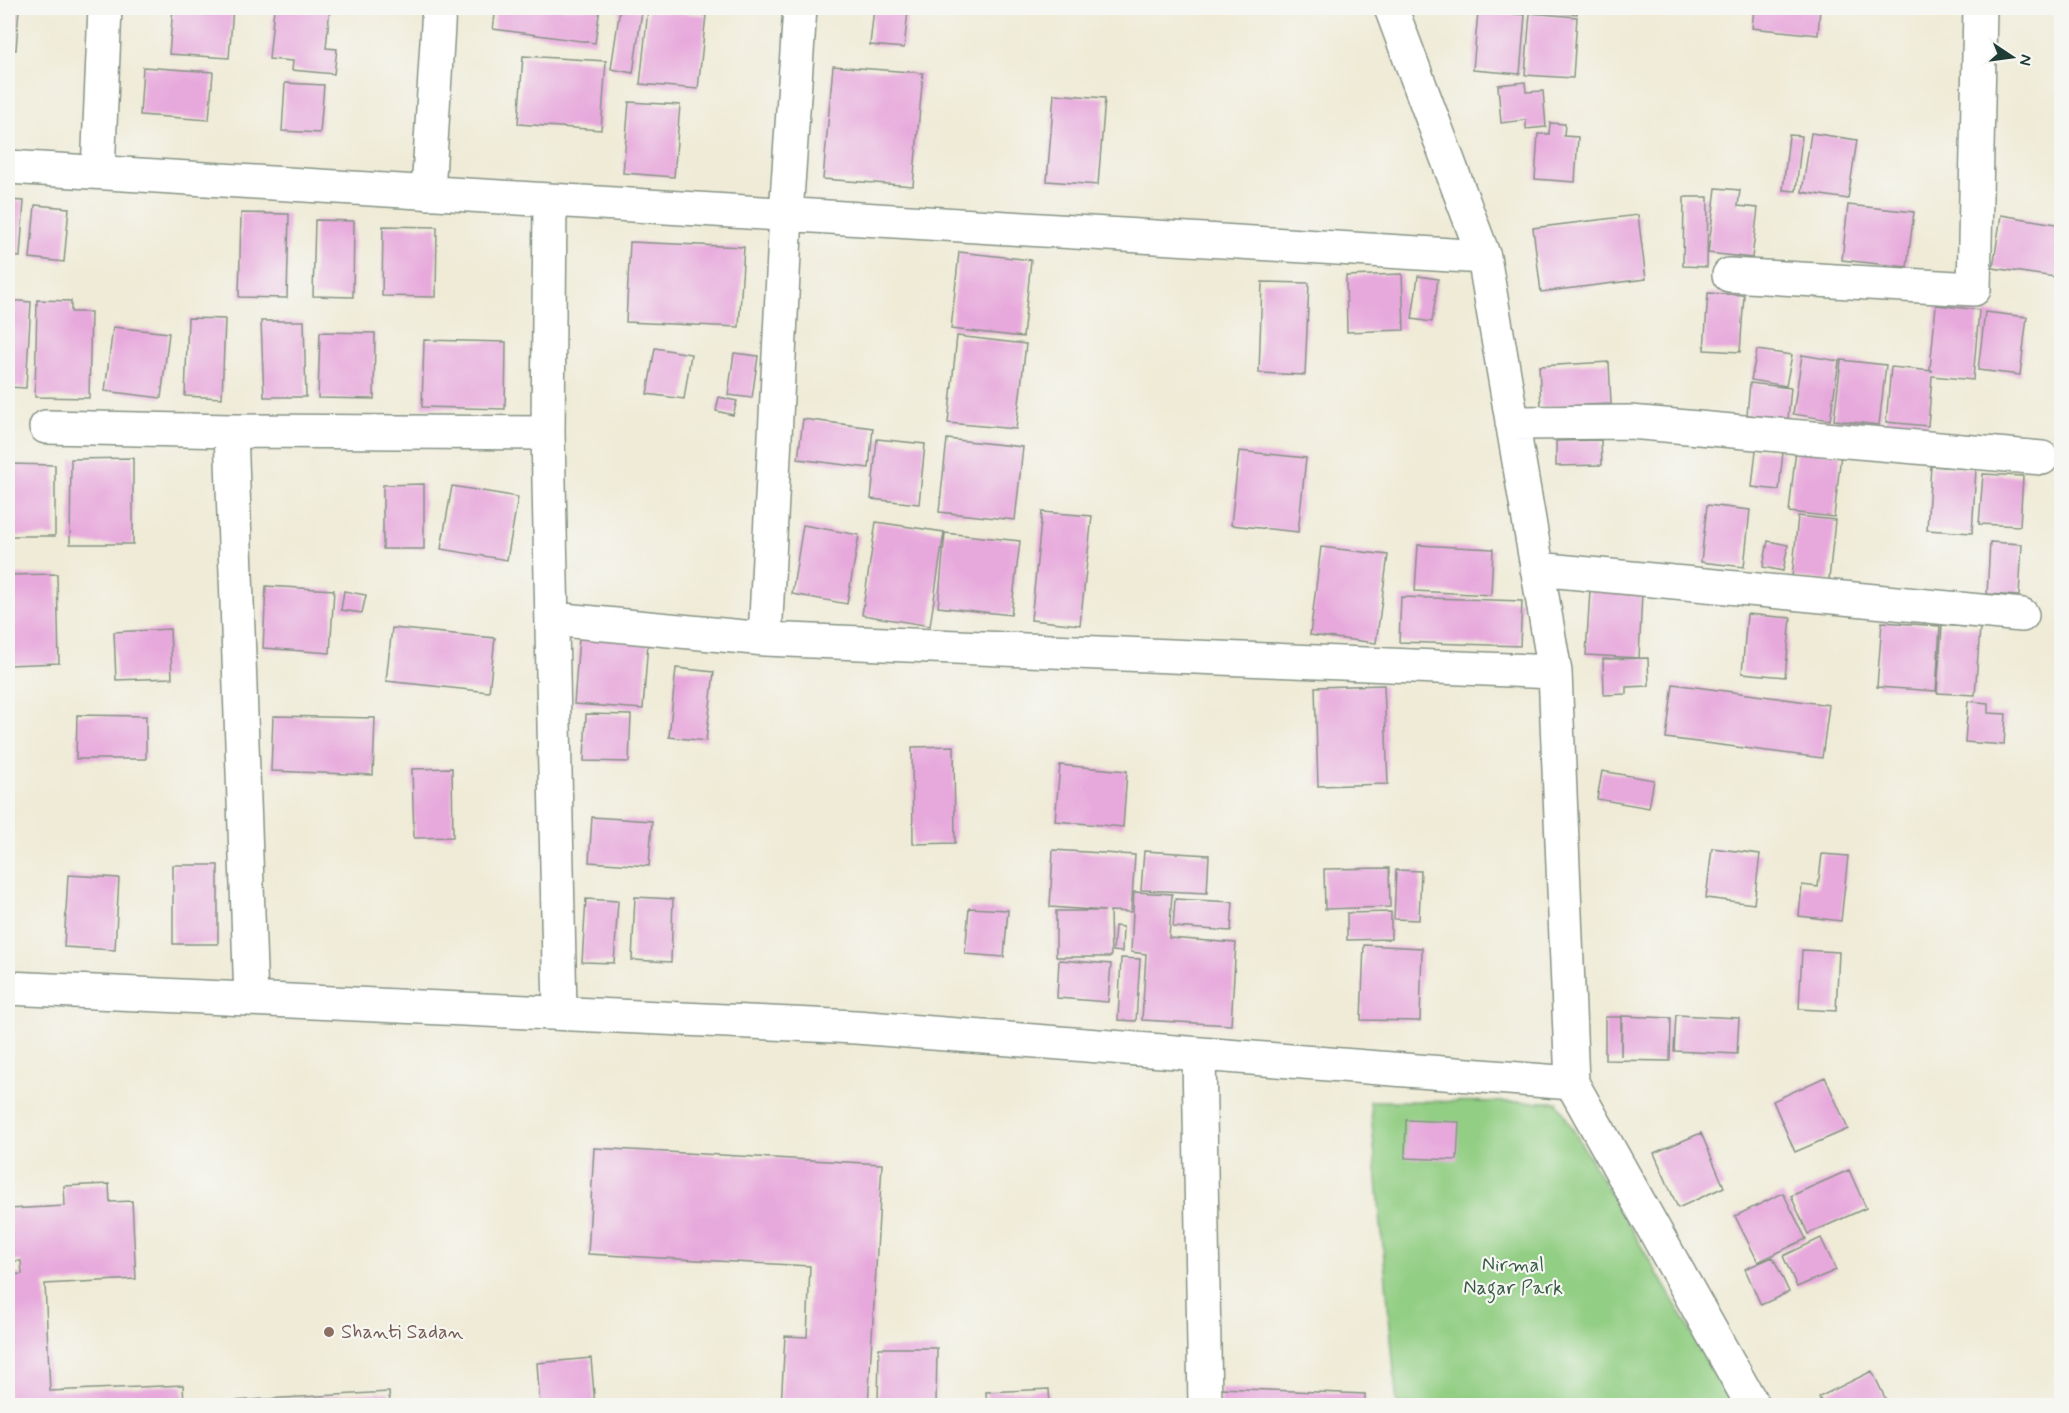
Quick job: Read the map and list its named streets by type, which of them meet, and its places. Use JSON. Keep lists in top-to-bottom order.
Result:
{
  "parks": ["Nirmal Nagar Park"],
  "places": ["Shanti Sadan"],
  "north": "right"
}
